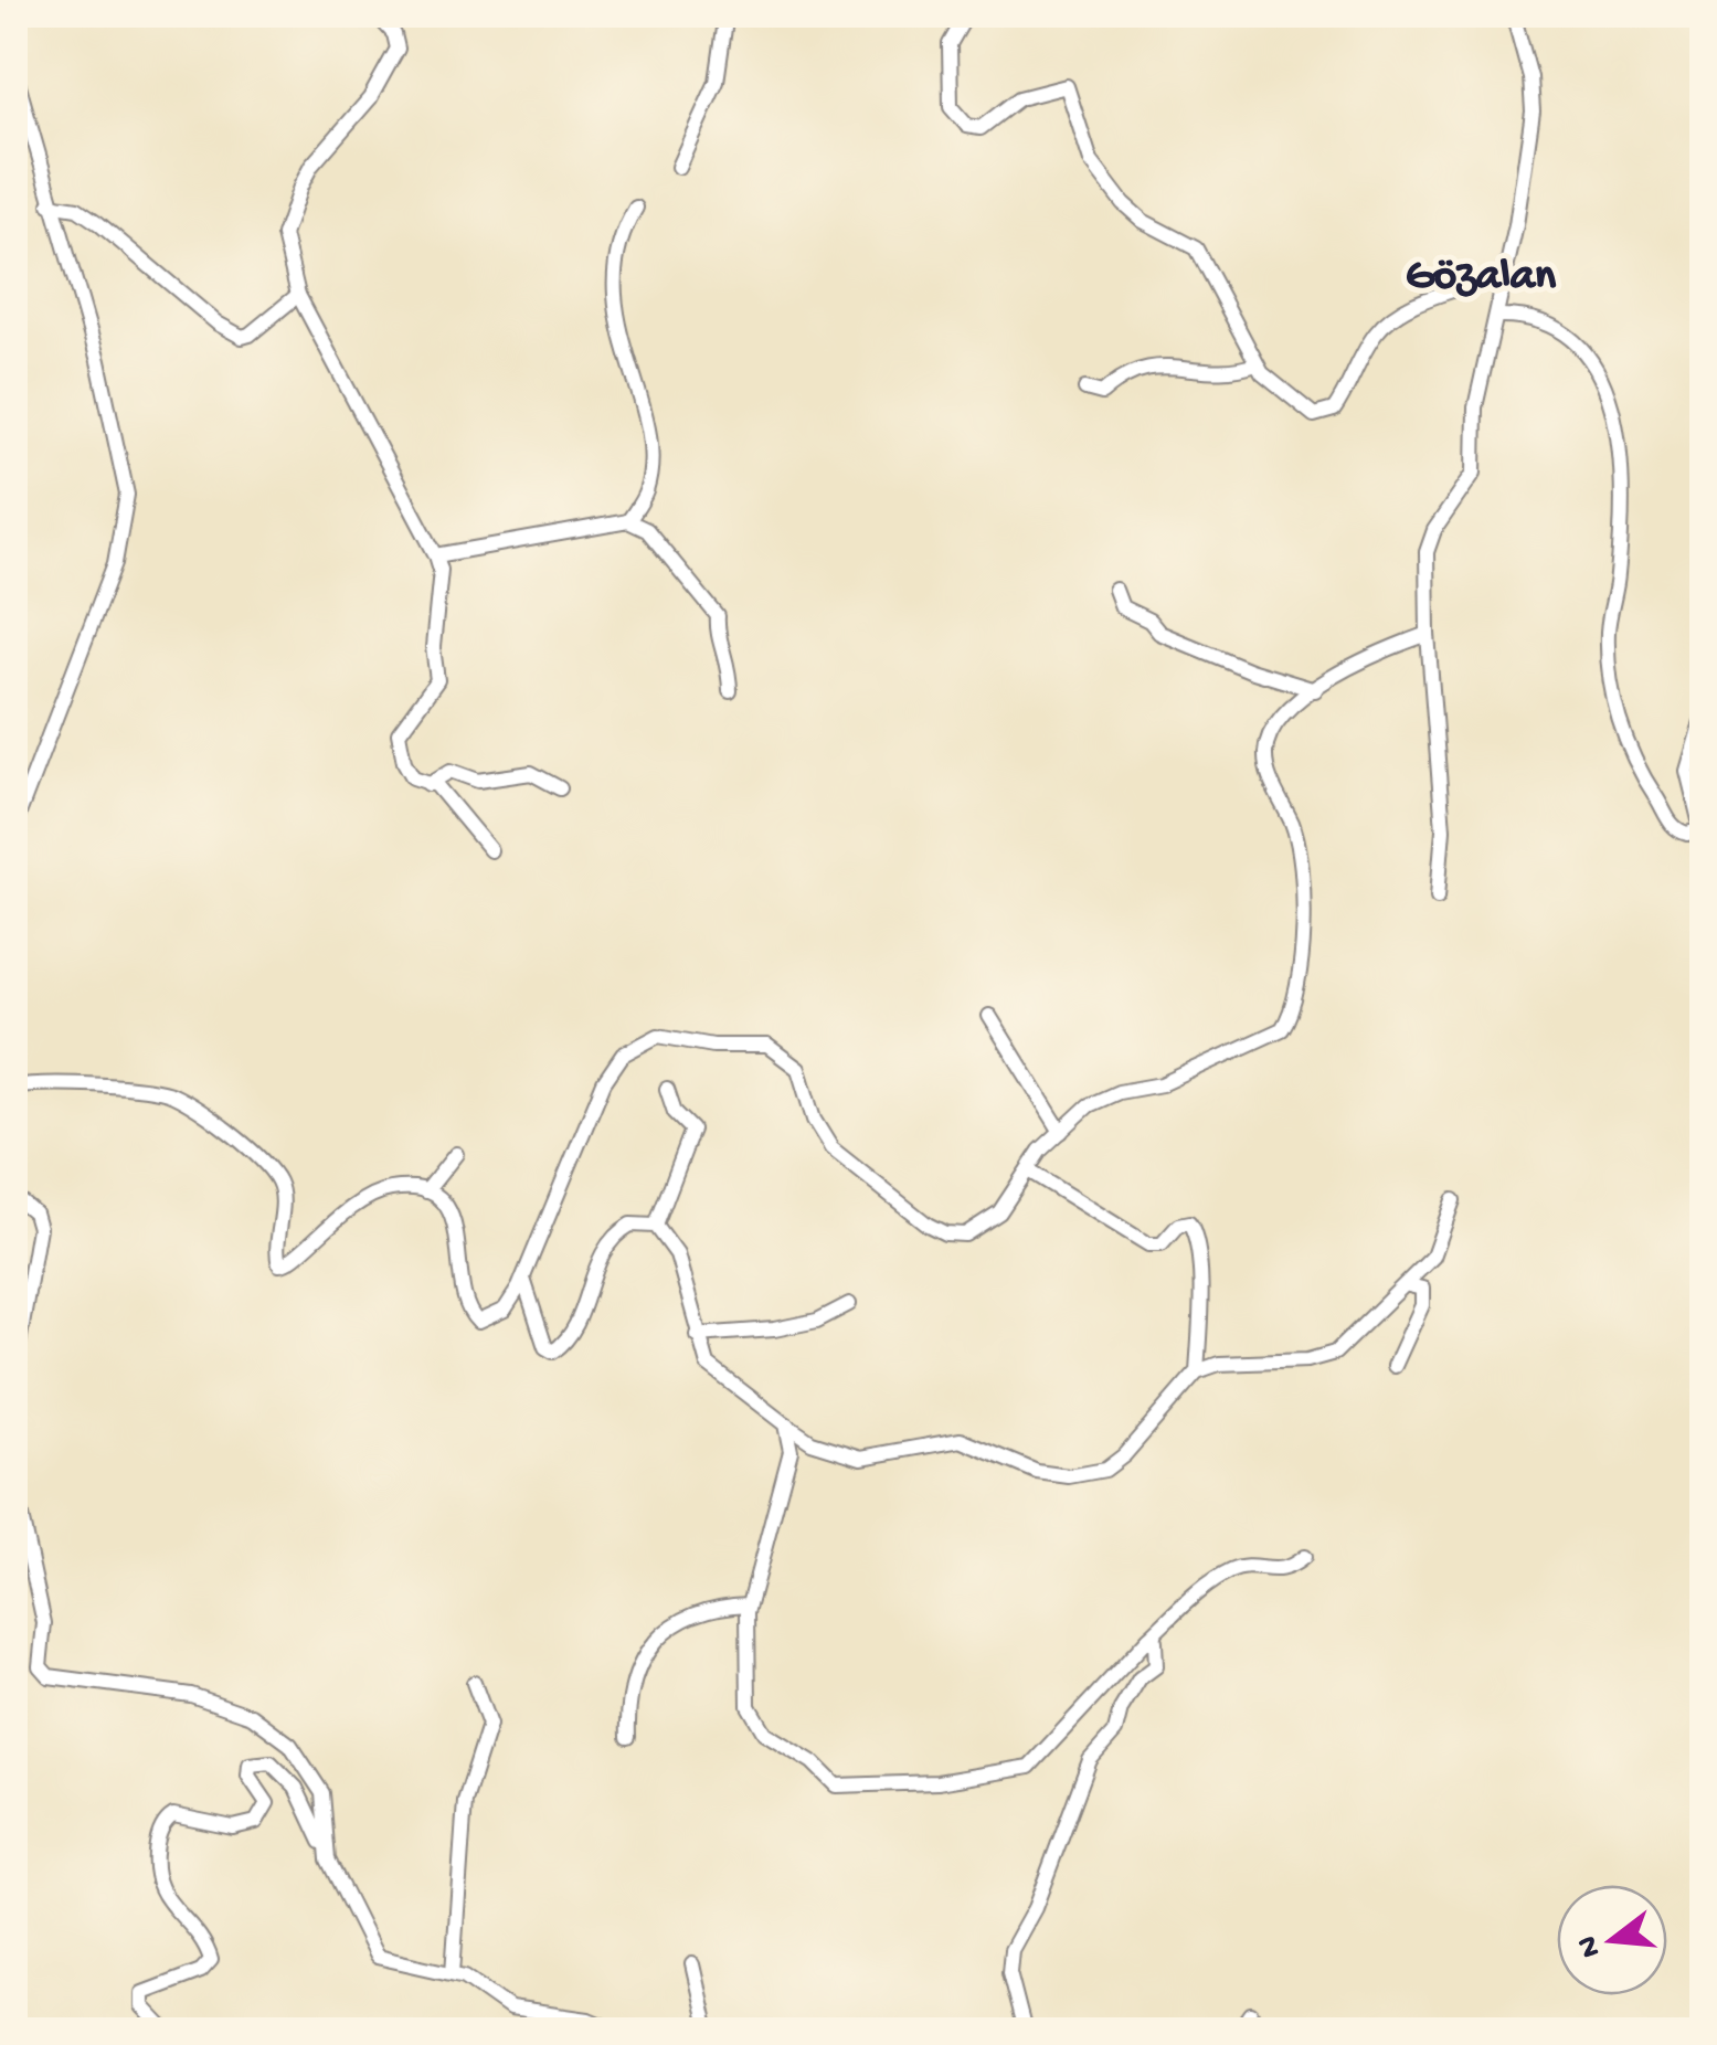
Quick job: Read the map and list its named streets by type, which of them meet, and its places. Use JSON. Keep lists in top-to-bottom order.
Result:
{
  "districts": ["Gözalan"],
  "north": "left"
}
